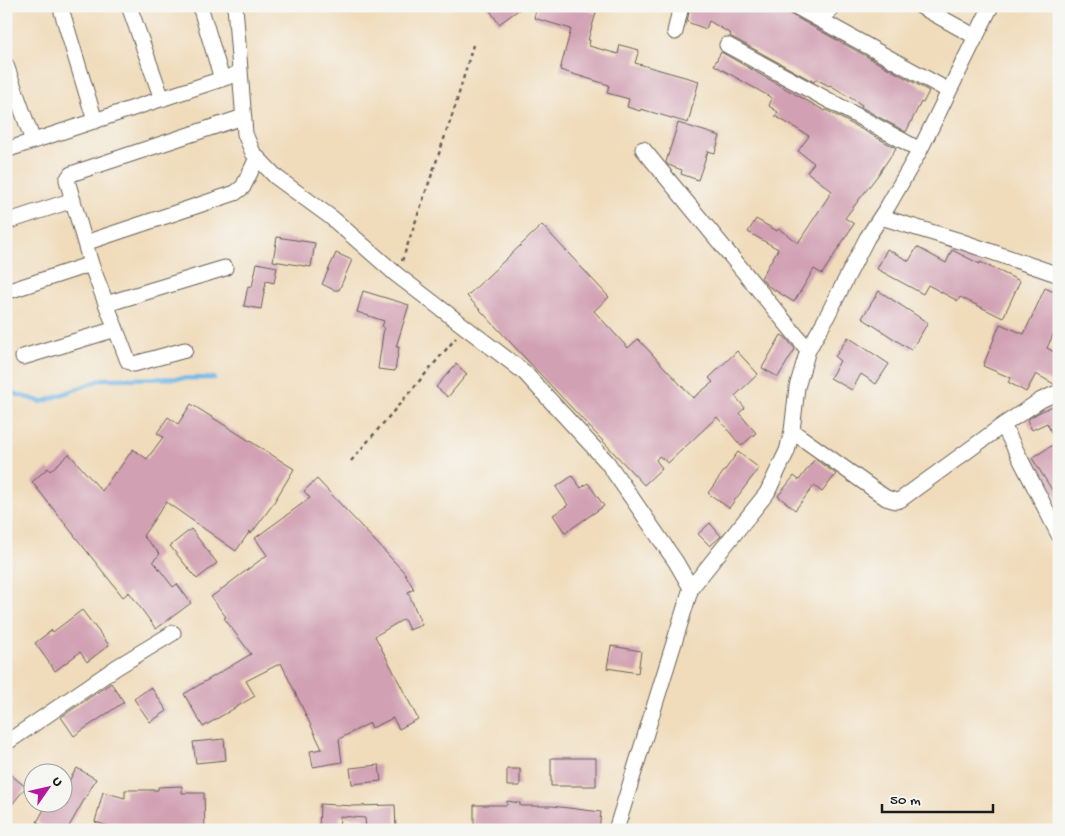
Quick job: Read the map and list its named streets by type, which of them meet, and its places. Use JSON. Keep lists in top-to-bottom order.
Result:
{
  "scale_bar": "50 m",
  "north": "top right"
}
